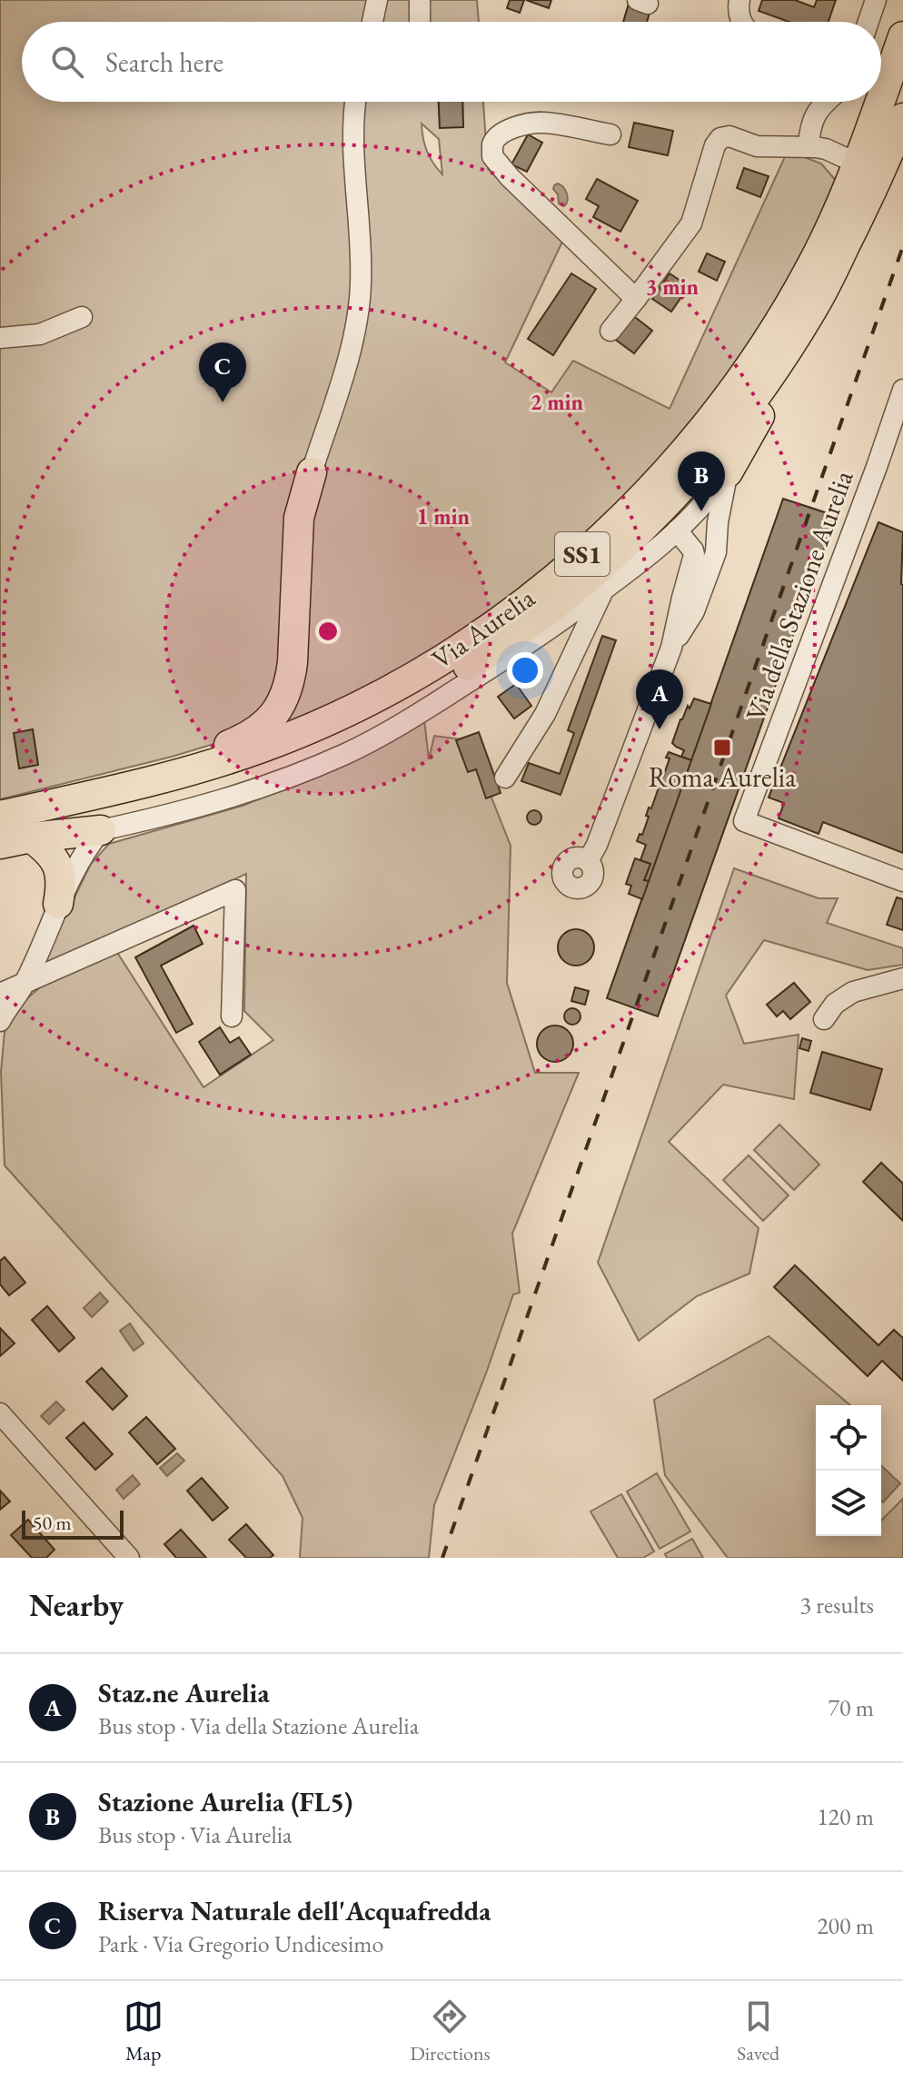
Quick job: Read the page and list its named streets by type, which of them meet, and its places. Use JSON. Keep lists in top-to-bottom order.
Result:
{
  "streets": {
    "highway": ["SS1", "Via Aurelia"],
    "street": ["Via della Stazione Aurelia"]
  },
  "places": {
    "transit": ["Roma Aurelia"]
  },
  "scale_bar": "50 m",
  "page": {
    "search": "Search here",
    "pins": ["C", "B", "A"],
    "scale": "50 m",
    "heading": ["Nearby", "3 results"],
    "list": [
      {
        "mark": "A",
        "name": "Staz.ne Aurelia",
        "note": "Bus stop · Via della Stazione Aurelia",
        "value": "70 m"
      },
      {
        "mark": "B",
        "name": "Stazione Aurelia (FL5)",
        "note": "Bus stop · Via Aurelia",
        "value": "120 m"
      },
      {
        "mark": "C",
        "name": "Riserva Naturale dell'Acquafredda",
        "note": "Park · Via Gregorio Undicesimo",
        "value": "200 m"
      }
    ],
    "nav": ["Map", "Directions", "Saved"]
  },
  "rings": ["3 min", "2 min", "1 min"]
}
